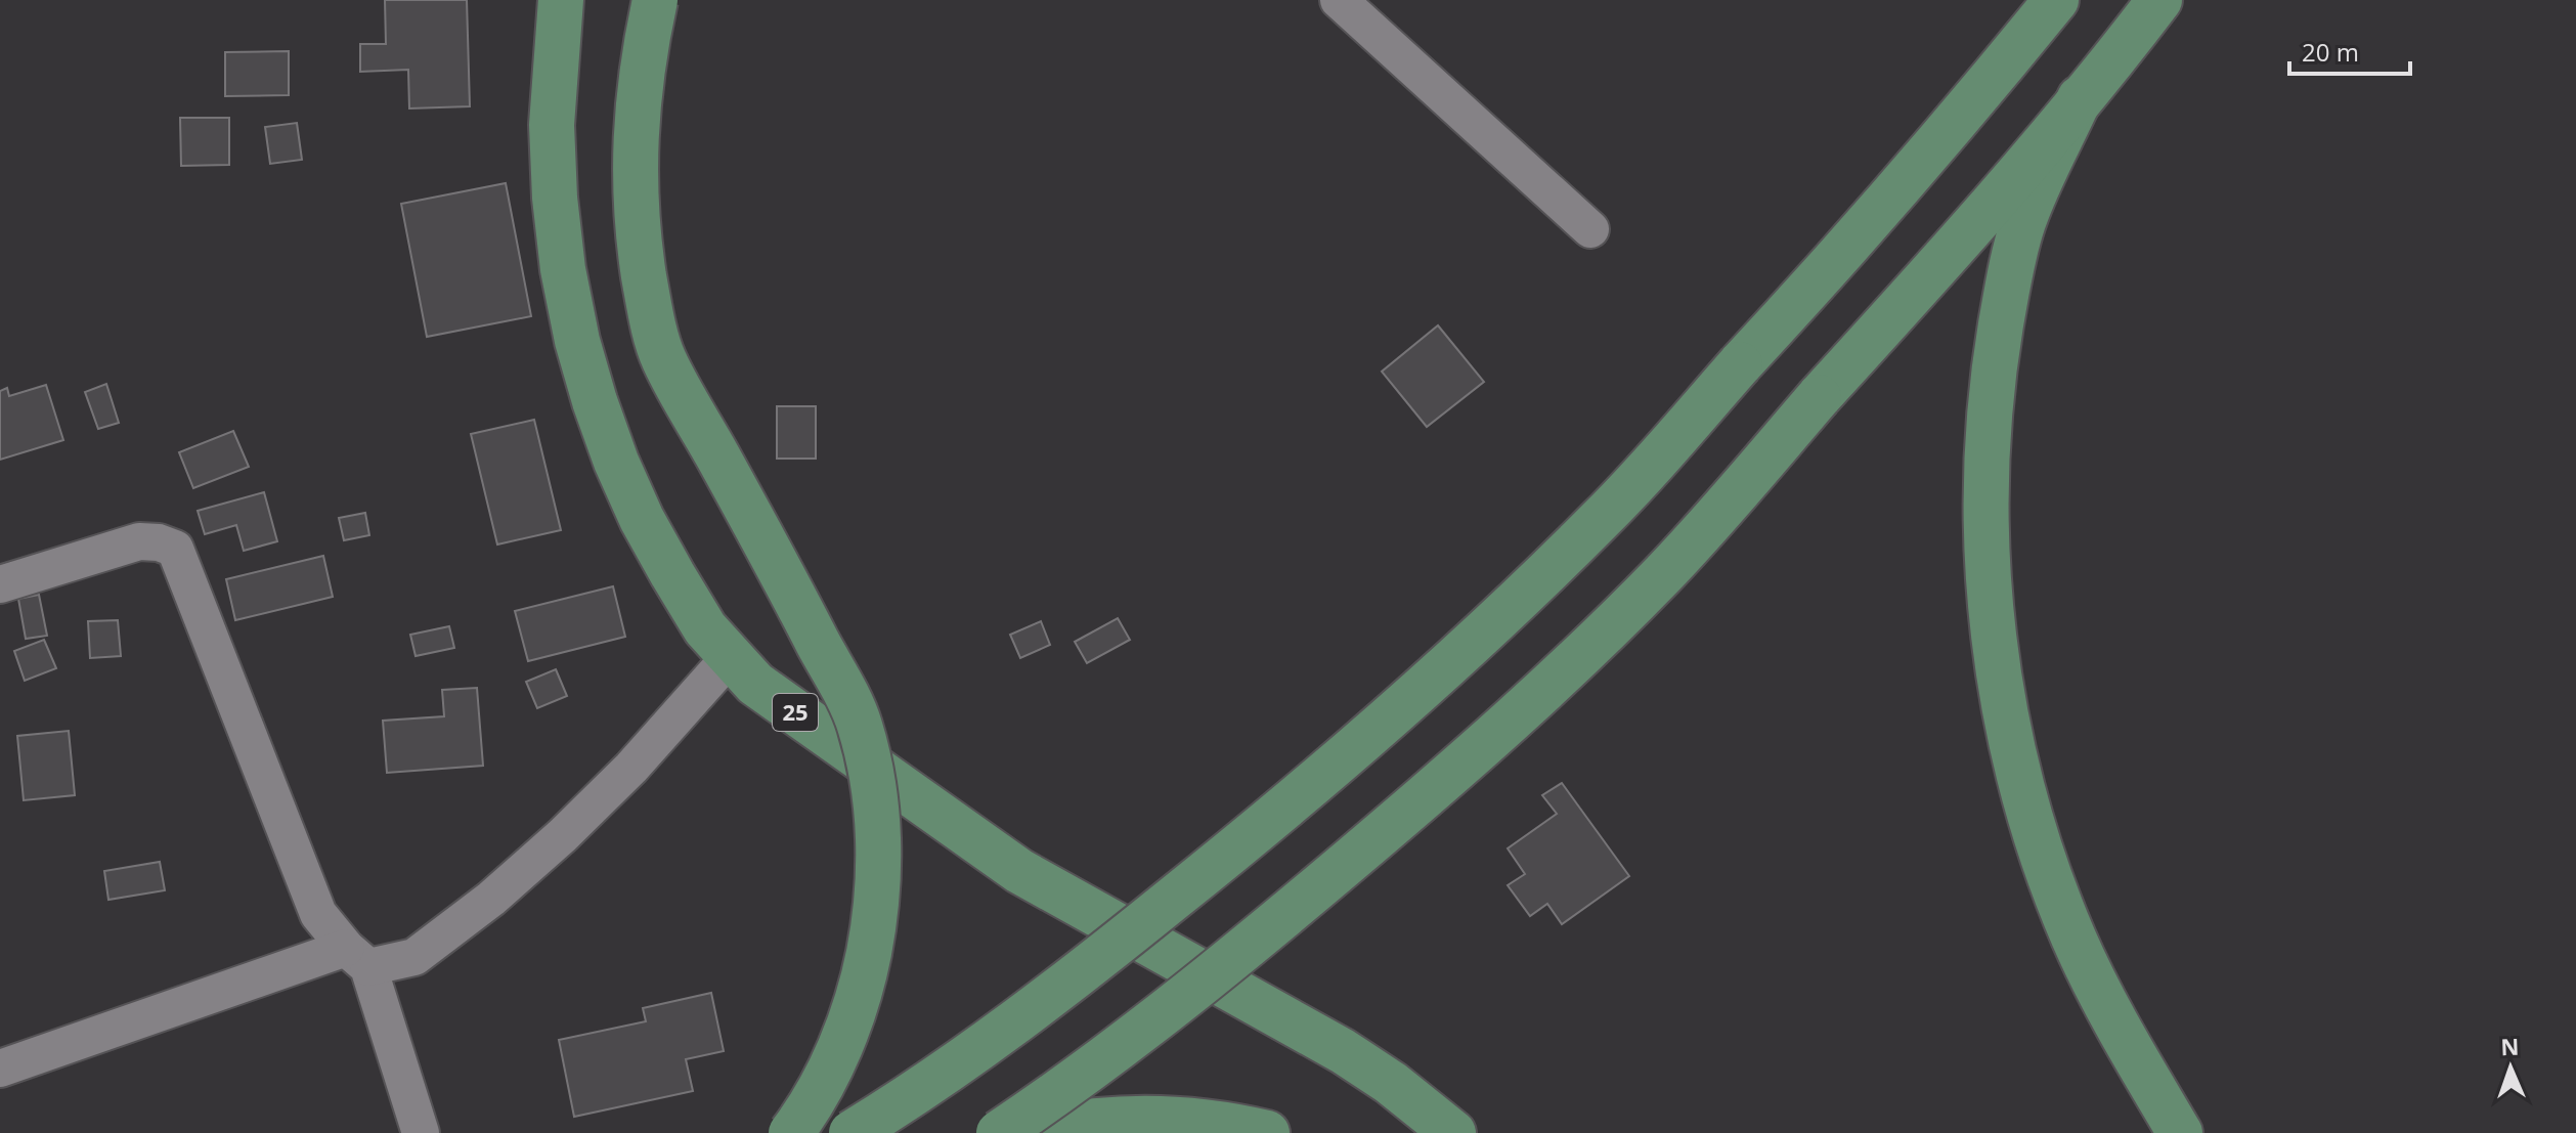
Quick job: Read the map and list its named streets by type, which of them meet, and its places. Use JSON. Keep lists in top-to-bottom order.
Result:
{
  "streets": {
    "main road": ["25"]
  },
  "scale_bar": "20 m",
  "north": "top"
}
